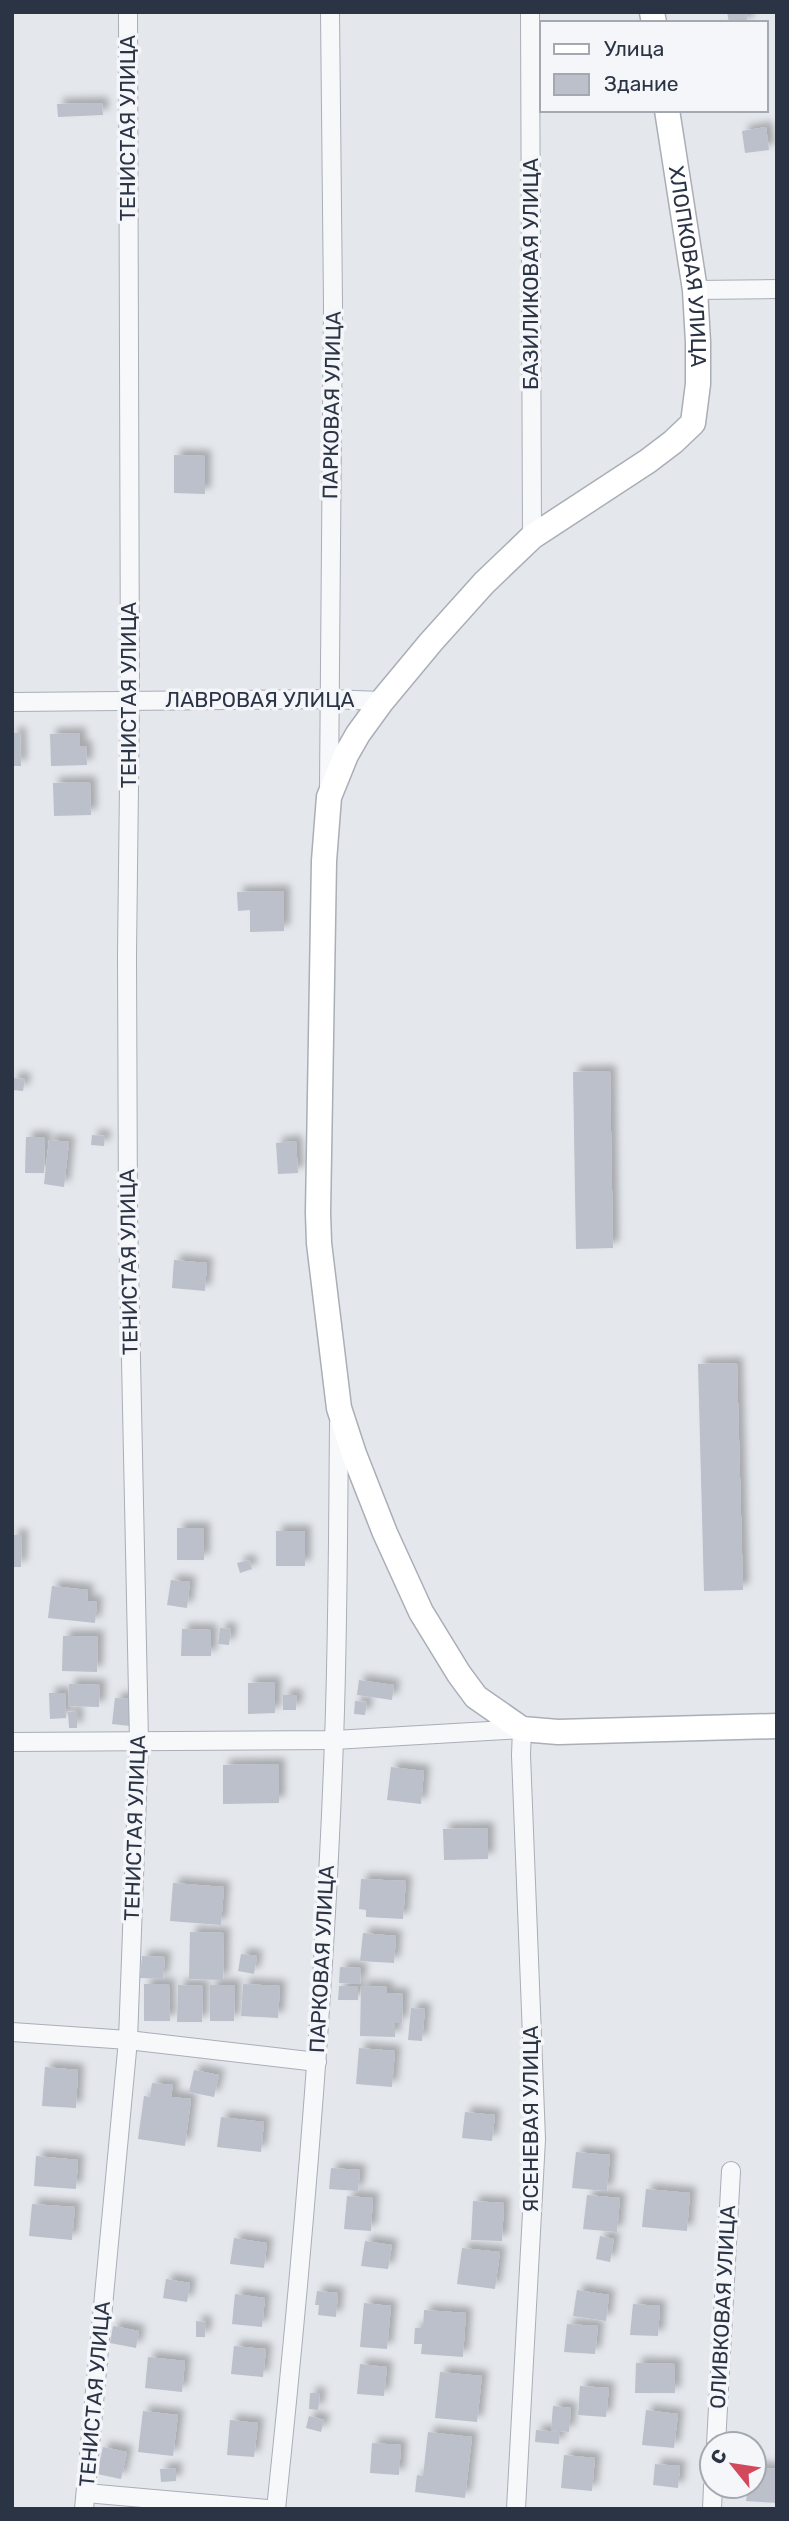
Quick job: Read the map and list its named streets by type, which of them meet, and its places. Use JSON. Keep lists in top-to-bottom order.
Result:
{
  "streets": {
    "street": [
      "ТЕНИСТАЯ УЛИЦА",
      "ХЛОПКОВАЯ УЛИЦА",
      "БАЗИЛИКОВАЯ УЛИЦА",
      "ПАРКОВАЯ УЛИЦА",
      "ЛАВРОВАЯ УЛИЦА",
      "ЯСЕНЕВАЯ УЛИЦА",
      "ОЛИВКОВАЯ УЛИЦА"
    ]
  },
  "crossings": [
    ["ТЕНИСТАЯ УЛИЦА", "ЛАВРОВАЯ УЛИЦА"],
    ["ХЛОПКОВАЯ УЛИЦА", "БАЗИЛИКОВАЯ УЛИЦА"],
    ["ПАРКОВАЯ УЛИЦА", "ЛАВРОВАЯ УЛИЦА"]
  ],
  "legend": ["Улица", "Здание"],
  "north": "top left"
}
